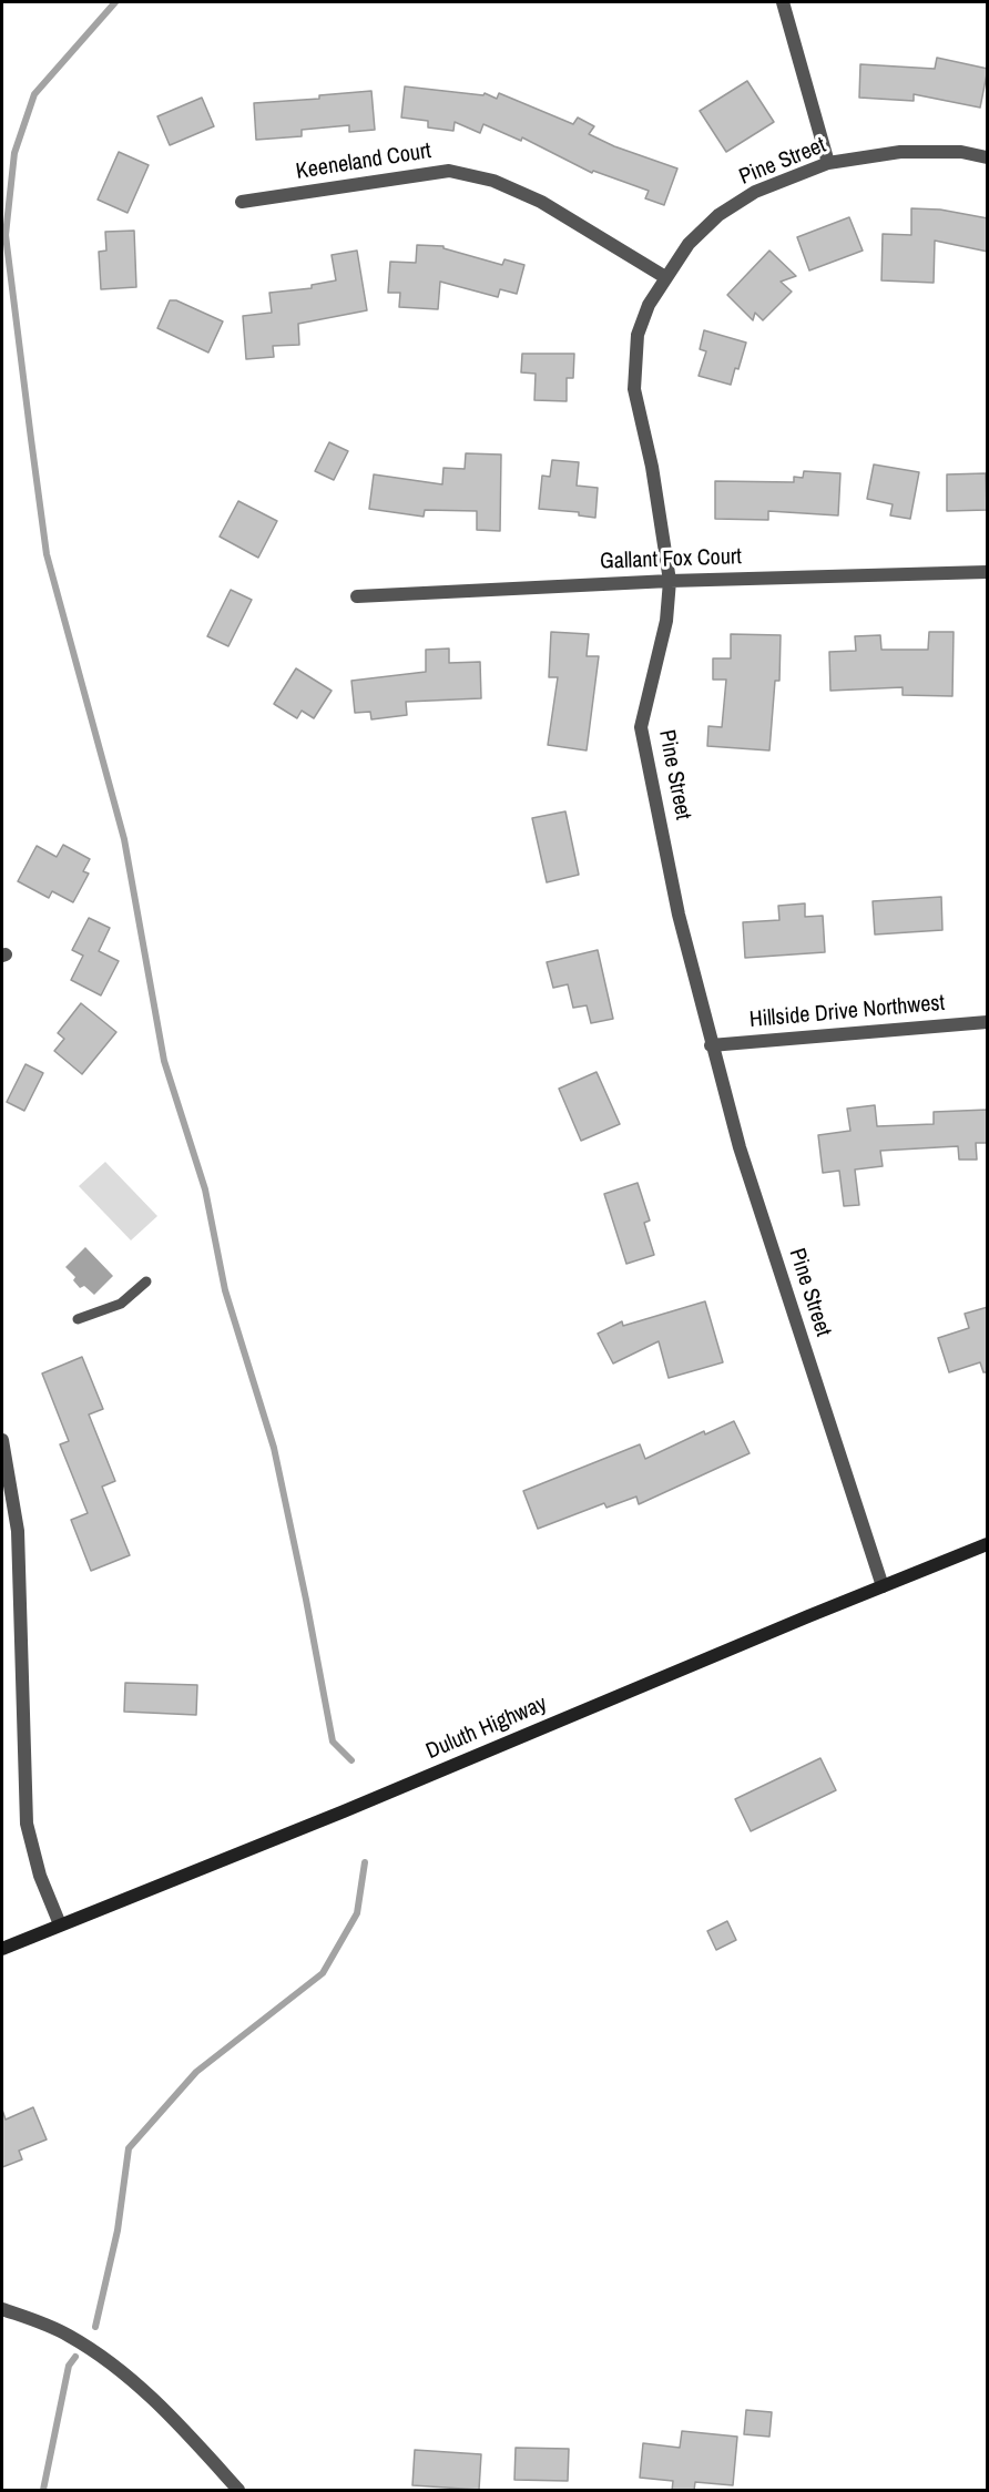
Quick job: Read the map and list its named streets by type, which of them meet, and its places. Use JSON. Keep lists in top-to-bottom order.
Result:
{
  "streets": {
    "main road": ["Duluth Highway"],
    "street": [
      "Keeneland Court",
      "Pine Street",
      "Gallant Fox Court",
      "Hillside Drive Northwest"
    ]
  },
  "crossings": [
    ["Keeneland Court", "Pine Street"],
    ["Pine Street", "Gallant Fox Court"],
    ["Pine Street", "Hillside Drive Northwest"],
    ["Pine Street", "Duluth Highway"]
  ]
}
